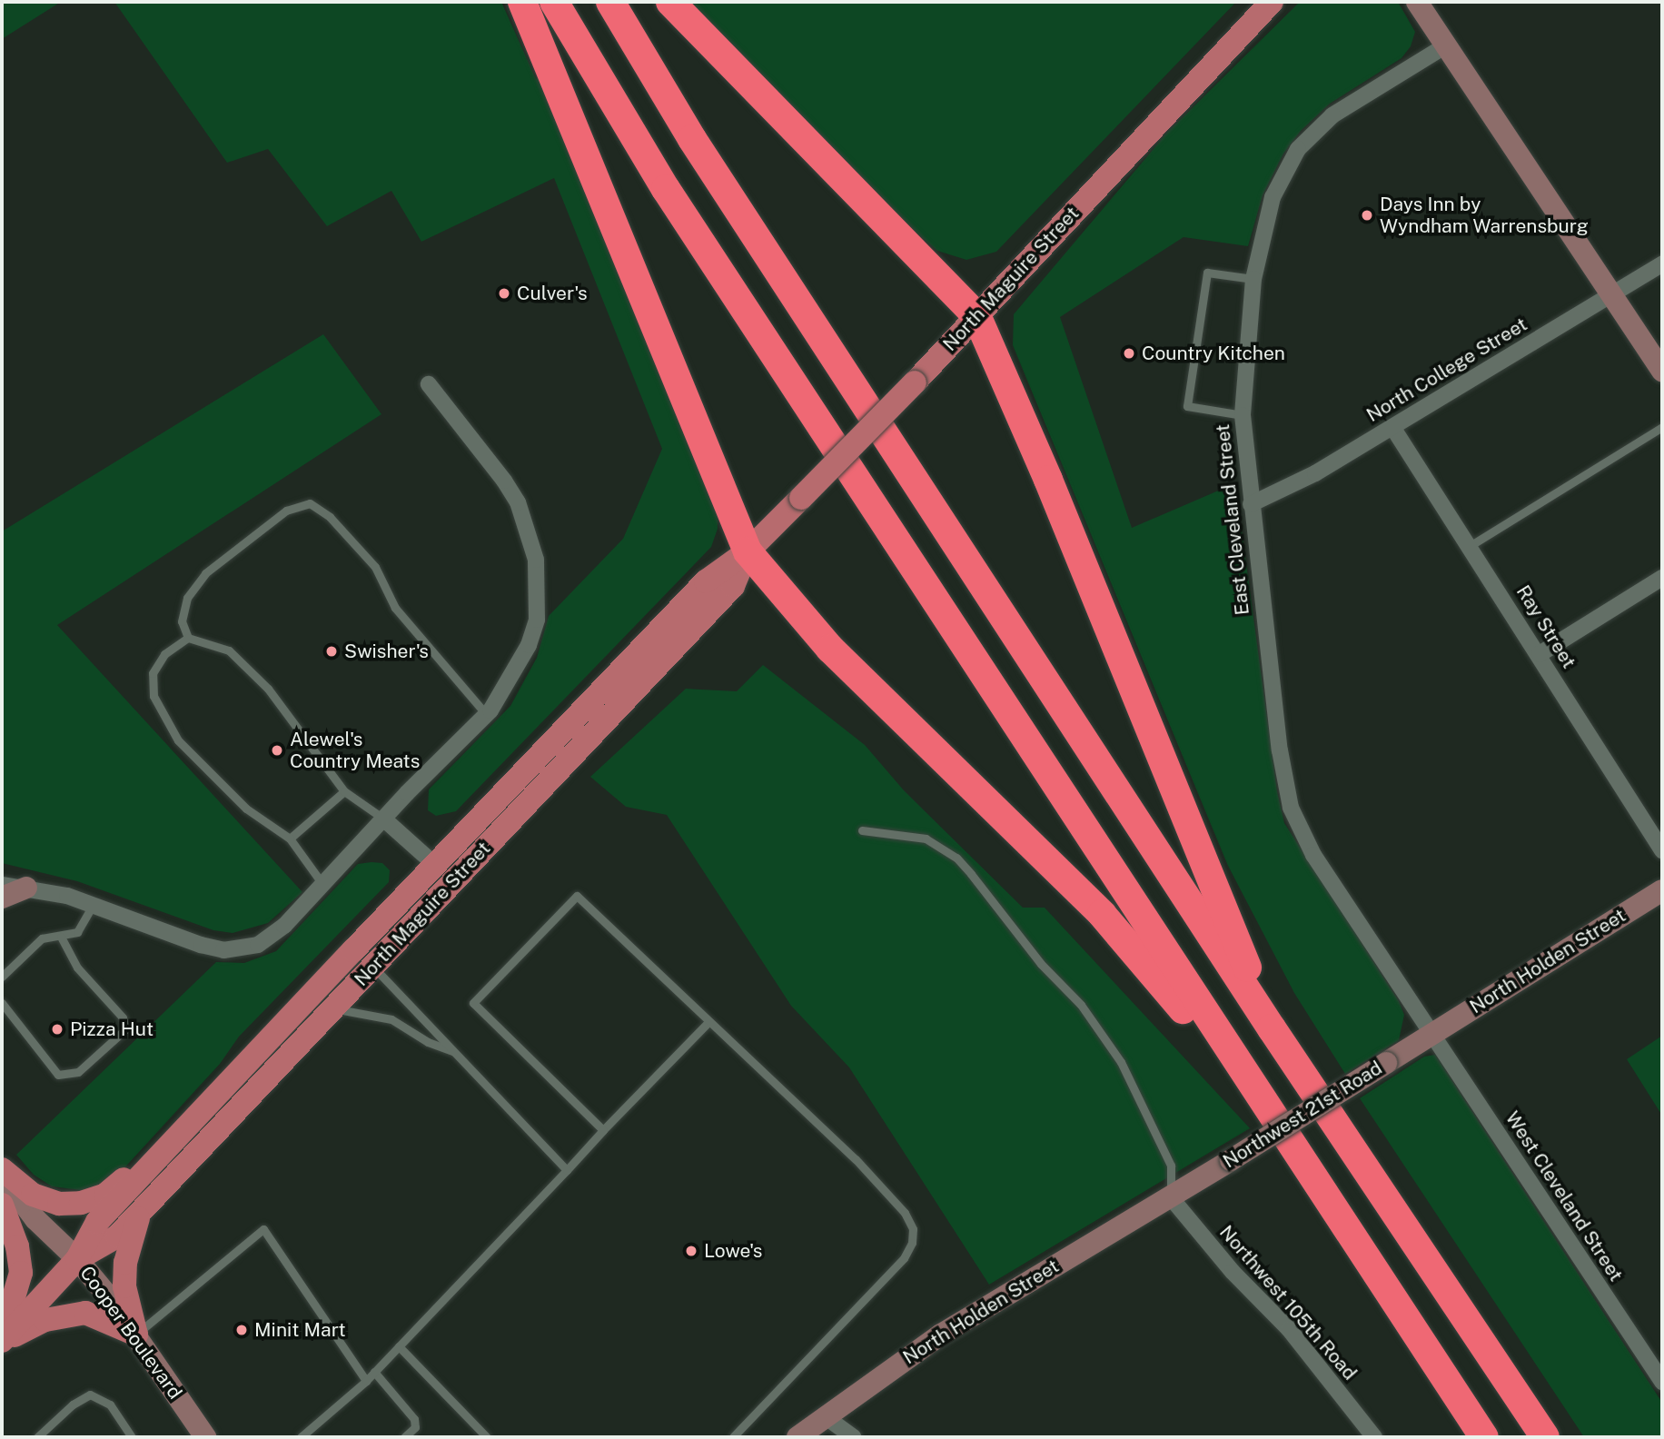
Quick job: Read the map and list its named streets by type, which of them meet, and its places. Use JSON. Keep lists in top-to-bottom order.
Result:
{
  "streets": {
    "main road": [
      "North Maguire Street",
      "North Holden Street",
      "Northwest 21st Road",
      "Cooper Boulevard"
    ],
    "street": [
      "North College Street",
      "East Cleveland Street",
      "Ray Street",
      "West Cleveland Street",
      "Northwest 105th Road"
    ]
  },
  "crossings": [
    ["North Maguire Street", "Cooper Boulevard"],
    ["North College Street", "East Cleveland Street"],
    ["North College Street", "Ray Street"],
    ["East Cleveland Street", "North Holden Street"],
    ["East Cleveland Street", "Northwest 21st Road"],
    ["East Cleveland Street", "West Cleveland Street"],
    ["North Holden Street", "Northwest 21st Road"],
    ["North Holden Street", "West Cleveland Street"],
    ["North Holden Street", "Northwest 105th Road"],
    ["Northwest 21st Road", "West Cleveland Street"],
    ["Northwest 21st Road", "Northwest 105th Road"]
  ],
  "places": [
    "Days Inn by Wyndham Warrensburg",
    "Culver's",
    "Country Kitchen",
    "Swisher's",
    "Alewel's Country Meats",
    "Pizza Hut",
    "Lowe's",
    "Minit Mart"
  ]
}
